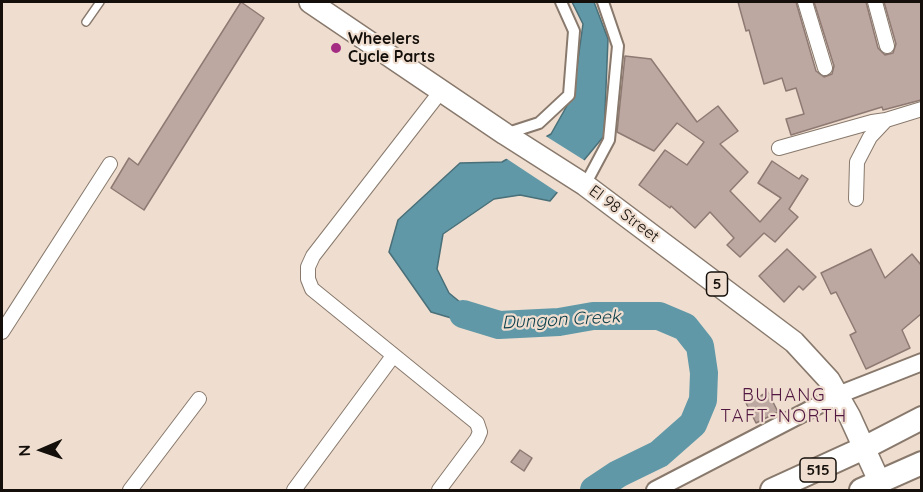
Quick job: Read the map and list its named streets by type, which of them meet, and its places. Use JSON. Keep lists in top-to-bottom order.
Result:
{
  "streets": {
    "highway": ["5", "515"],
    "main road": ["El 98 Street"]
  },
  "crossings": [
    ["El 98 Street", "5"],
    ["El 98 Street", "515"]
  ],
  "districts": ["BUHANG TAFT-NORTH"],
  "water": ["Dungon Creek"],
  "places": ["Wheelers Cycle Parts"],
  "north": "left"
}
